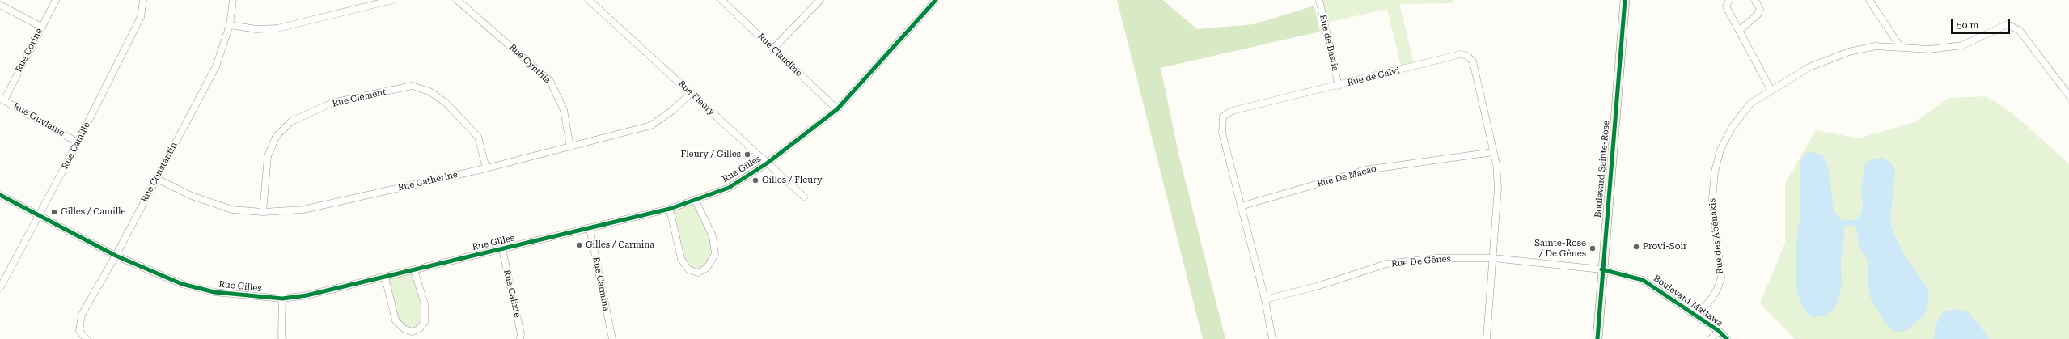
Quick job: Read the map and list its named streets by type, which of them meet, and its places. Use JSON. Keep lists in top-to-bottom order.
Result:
{
  "streets": {
    "street": [
      "Rue de Bastia",
      "Rue Corine",
      "Rue Claudine",
      "Rue Cynthia",
      "Rue de Calvi",
      "Rue Clément",
      "Rue Fleury",
      "Rue Guylaine",
      "Rue Camille",
      "Rue Gilles",
      "Boulevard Sainte-Rose",
      "Rue Constantin",
      "Rue De Macao",
      "Rue Catherine",
      "Rue des Abénakis",
      "Rue De Gênes",
      "Rue Carmina",
      "Rue Calixte",
      "Boulevard Mattawa"
    ]
  },
  "crossings": [
    ["Rue de Bastia", "Rue de Calvi"],
    ["Rue Corine", "Rue Guylaine"],
    ["Rue Claudine", "Rue Gilles"],
    ["Rue Cynthia", "Rue Catherine"],
    ["Rue de Calvi", "Rue De Macao"],
    ["Rue de Calvi", "Rue De Gênes"],
    ["Rue Clément", "Rue Catherine"],
    ["Rue Fleury", "Rue Gilles"],
    ["Rue Fleury", "Rue Catherine"],
    ["Rue Guylaine", "Rue Camille"],
    ["Rue Camille", "Rue Gilles"],
    ["Rue Gilles", "Rue Constantin"],
    ["Rue Gilles", "Rue Carmina"],
    ["Rue Gilles", "Rue Calixte"],
    ["Boulevard Sainte-Rose", "Rue De Gênes"],
    ["Boulevard Sainte-Rose", "Boulevard Mattawa"],
    ["Rue Constantin", "Rue Catherine"],
    ["Rue des Abénakis", "Boulevard Mattawa"],
    ["Rue De Gênes", "Boulevard Mattawa"]
  ],
  "places": [
    "Fleury / Gilles",
    "Gilles / Fleury",
    "Gilles / Camille",
    "Gilles / Carmina",
    "Provi-Soir",
    "Sainte-Rose / De Gênes"
  ],
  "scale_bar": "50 m"
}
